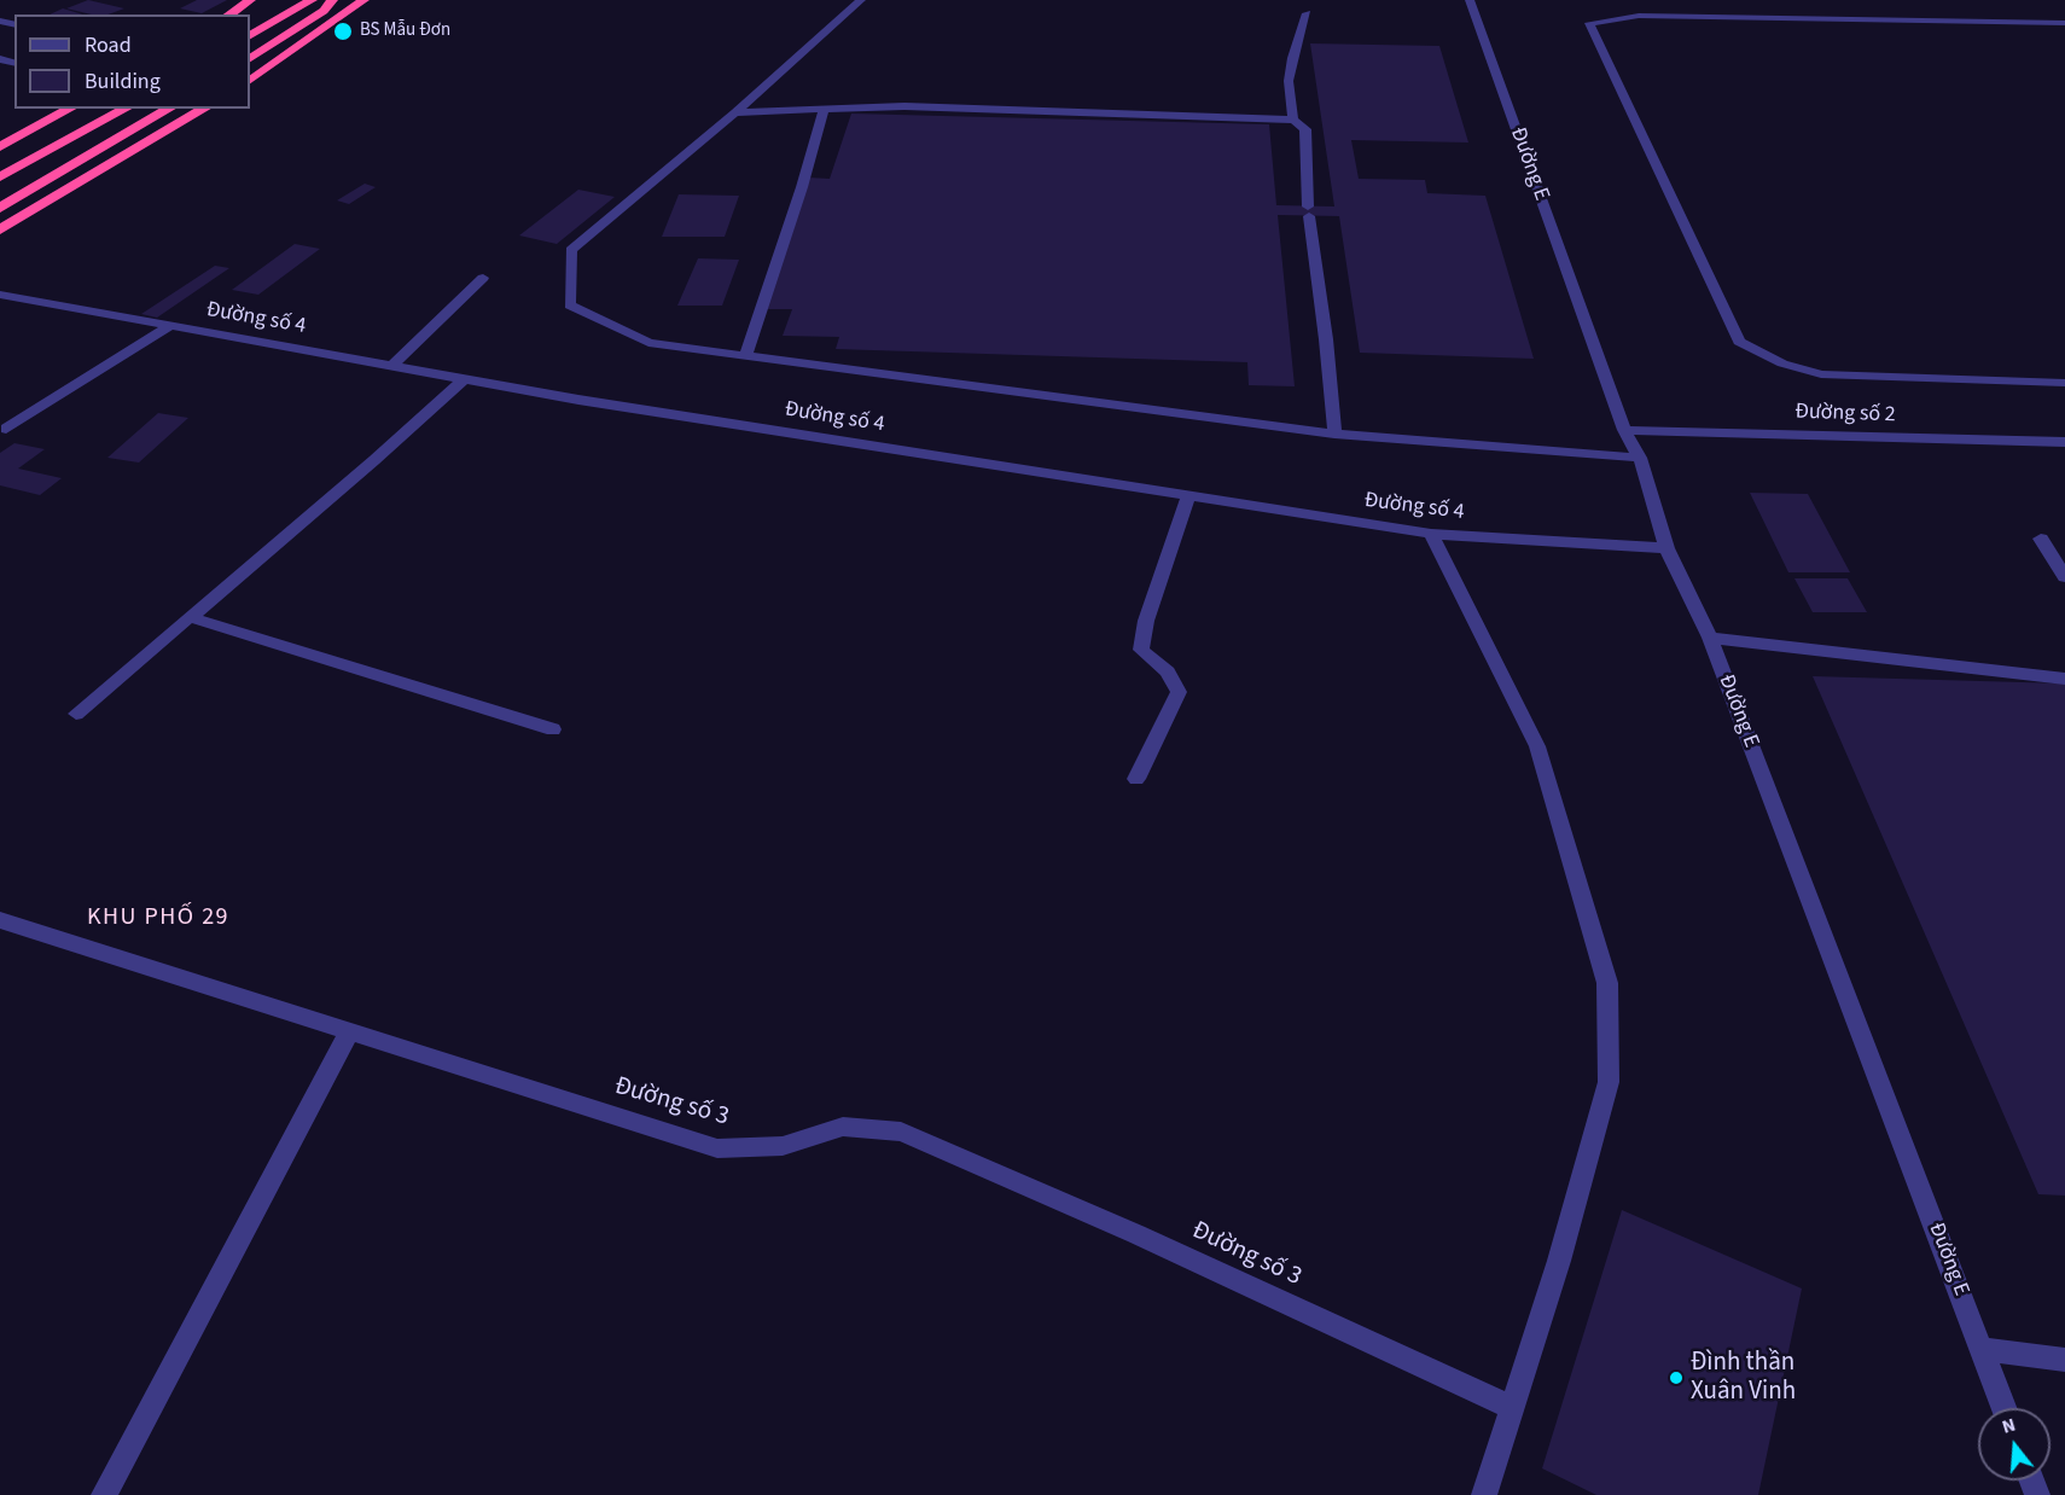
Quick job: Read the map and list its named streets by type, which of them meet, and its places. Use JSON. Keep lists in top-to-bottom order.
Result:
{
  "streets": {
    "street": [
      "Đường E",
      "Đường số 4",
      "Đường số 2",
      "Đường số 3"
    ]
  },
  "crossings": [
    ["Đường E", "Đường số 4"],
    ["Đường E", "Đường số 2"]
  ],
  "districts": ["KHU PHỐ 29"],
  "places": ["BS Mẫu Đơn", "Đình thần Xuân Vinh"],
  "legend": ["Road", "Building"],
  "north": "top"
}
